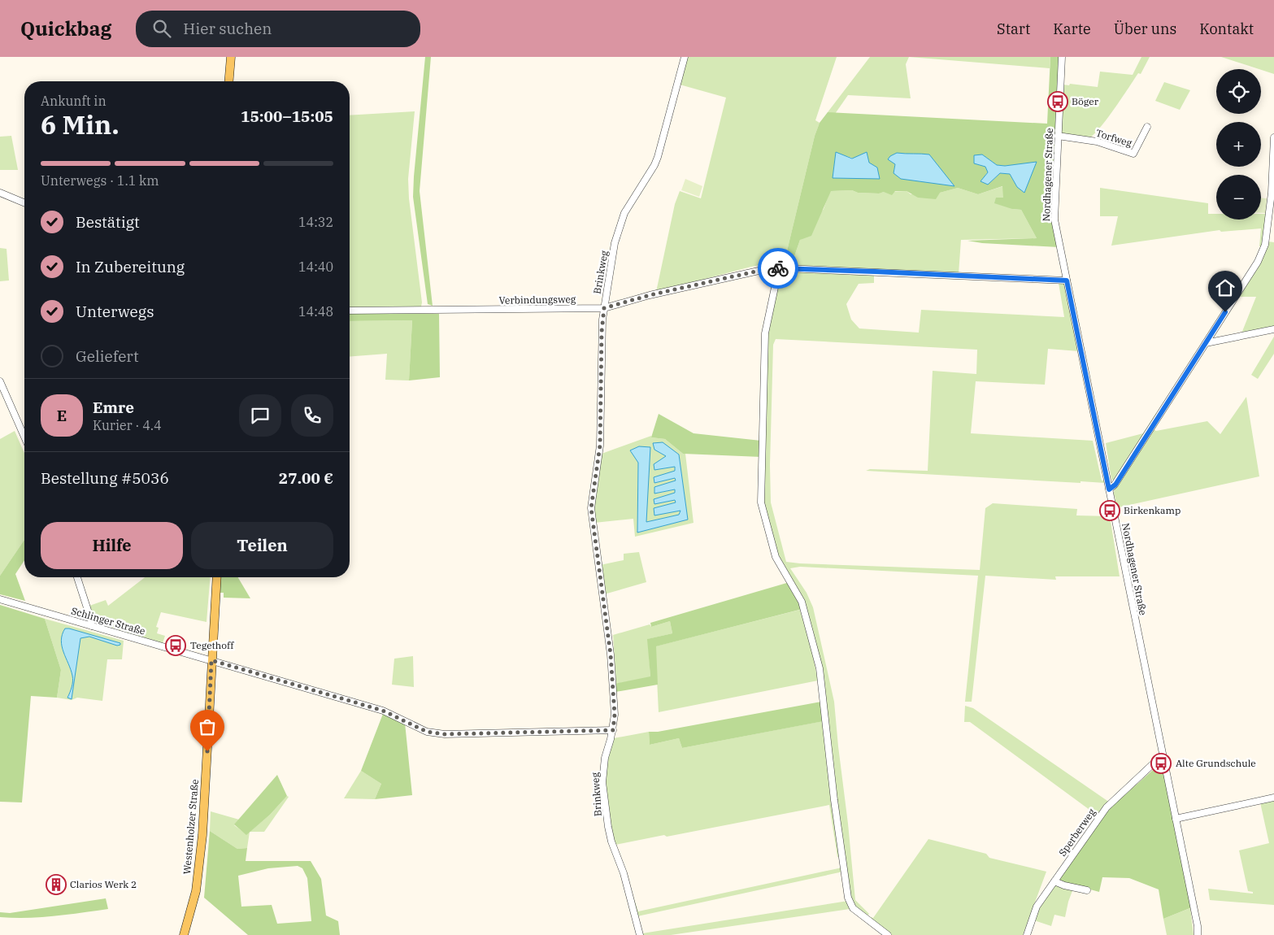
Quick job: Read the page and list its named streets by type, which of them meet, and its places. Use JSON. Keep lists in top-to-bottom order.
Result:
{
  "streets": {
    "main road": ["Westenholzer Straße"],
    "street": [
      "Torfweg",
      "Nordhagener Straße",
      "Brinkweg",
      "Verbindungsweg",
      "Schlinger Straße",
      "Sperberweg"
    ]
  },
  "crossings": [
    ["Torfweg", "Nordhagener Straße"],
    ["Nordhagener Straße", "Verbindungsweg"],
    ["Nordhagener Straße", "Sperberweg"],
    ["Brinkweg", "Verbindungsweg"],
    ["Brinkweg", "Schlinger Straße"],
    ["Schlinger Straße", "Westenholzer Straße"]
  ],
  "places": {
    "bus stop": [
      "Böger",
      "Birkenkamp",
      "Tegethoff",
      "Alte Grundschule"
    ],
    "building": ["Clarios Werk 2"]
  },
  "page": {
    "header": "Quickbag",
    "search": "Hier suchen",
    "nav": [
      "Start",
      "Karte",
      "Über uns",
      "Kontakt"
    ],
    "map_buttons": ["+", "−"],
    "heading": ["6 Min.", "Ankunft in", "15:00–15:05"],
    "panel": [
      "Emre",
      "Kurier · 4.4",
      "Bestellung #5036",
      "27.00 €"
    ],
    "bar": "Unterwegs · 1.1 km",
    "list": [
      ["Bestätigt", "14:32"],
      ["In Zubereitung", "14:40"],
      ["Unterwegs", "14:48"],
      "Geliefert"
    ],
    "round": "E",
    "buttons": ["Hilfe", "Teilen"]
  }
}
